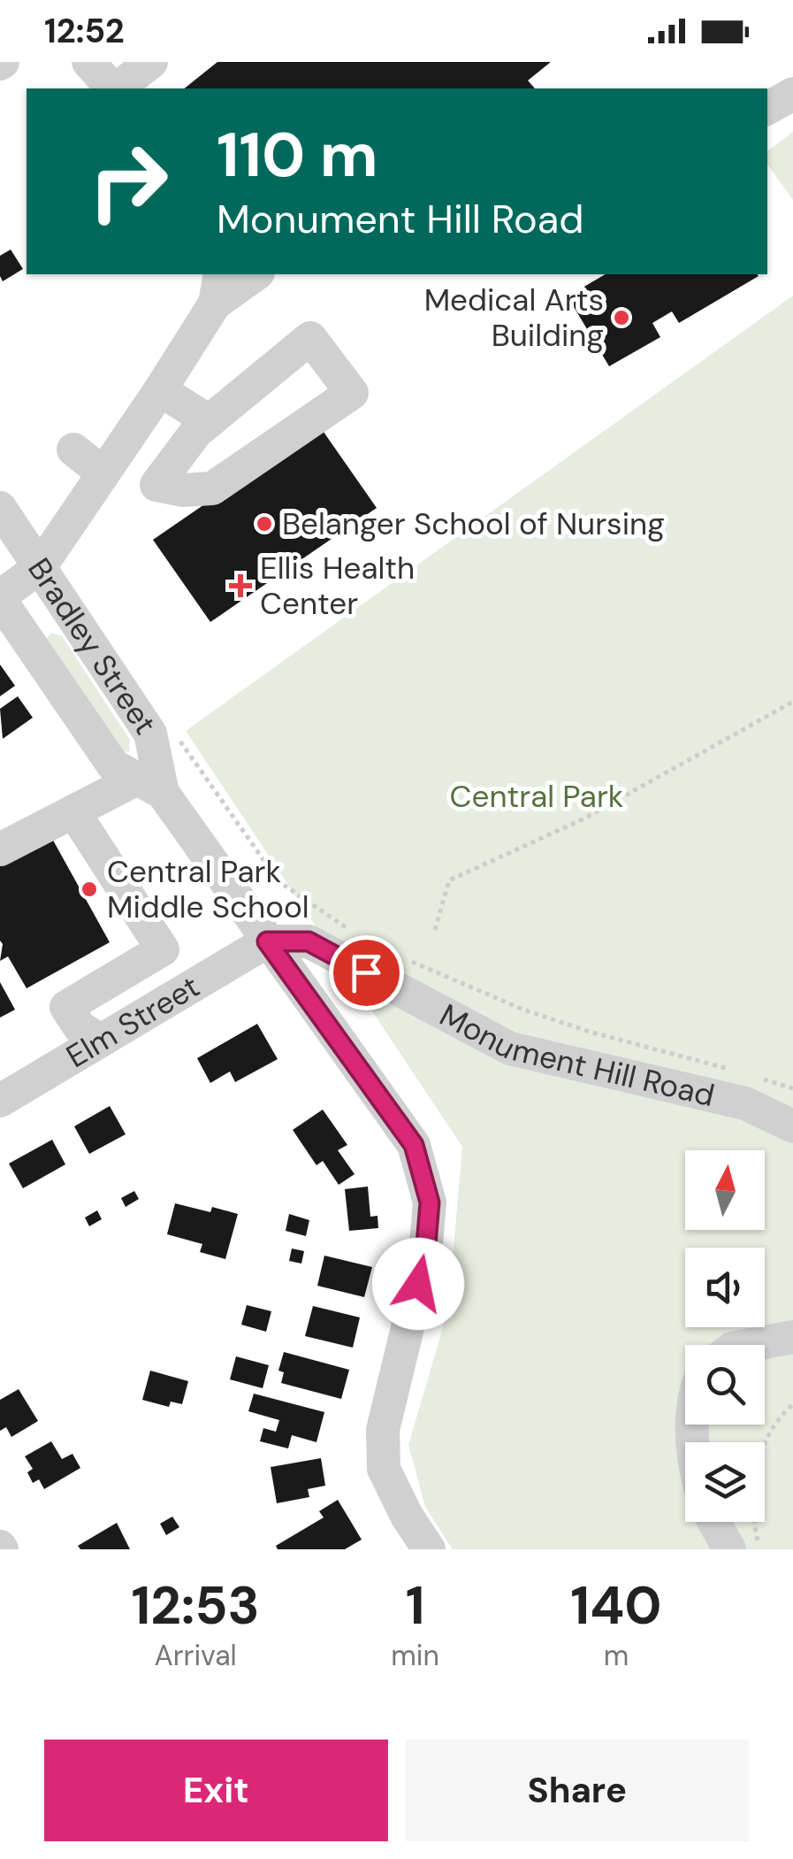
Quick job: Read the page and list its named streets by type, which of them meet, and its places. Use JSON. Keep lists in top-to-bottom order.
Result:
{
  "streets": {
    "street": ["Bradley Street", "Elm Street", "Monument Hill Road"]
  },
  "crossings": [
    ["Bradley Street", "Elm Street"],
    ["Bradley Street", "Monument Hill Road"],
    ["Elm Street", "Monument Hill Road"]
  ],
  "parks": ["Central Park"],
  "places": {
    "other": ["Medical Arts Building", "Belanger School of Nursing", "Central Park Middle School"],
    "health": ["Ellis Health Center"]
  },
  "north": "top",
  "page": {
    "status": "12:52",
    "turn": ["110 m", "Monument Hill Road"],
    "eta": [
      "12:53",
      "Arrival",
      "1",
      "min",
      "140",
      "m"
    ],
    "buttons": ["Exit", "Share"]
  }
}
